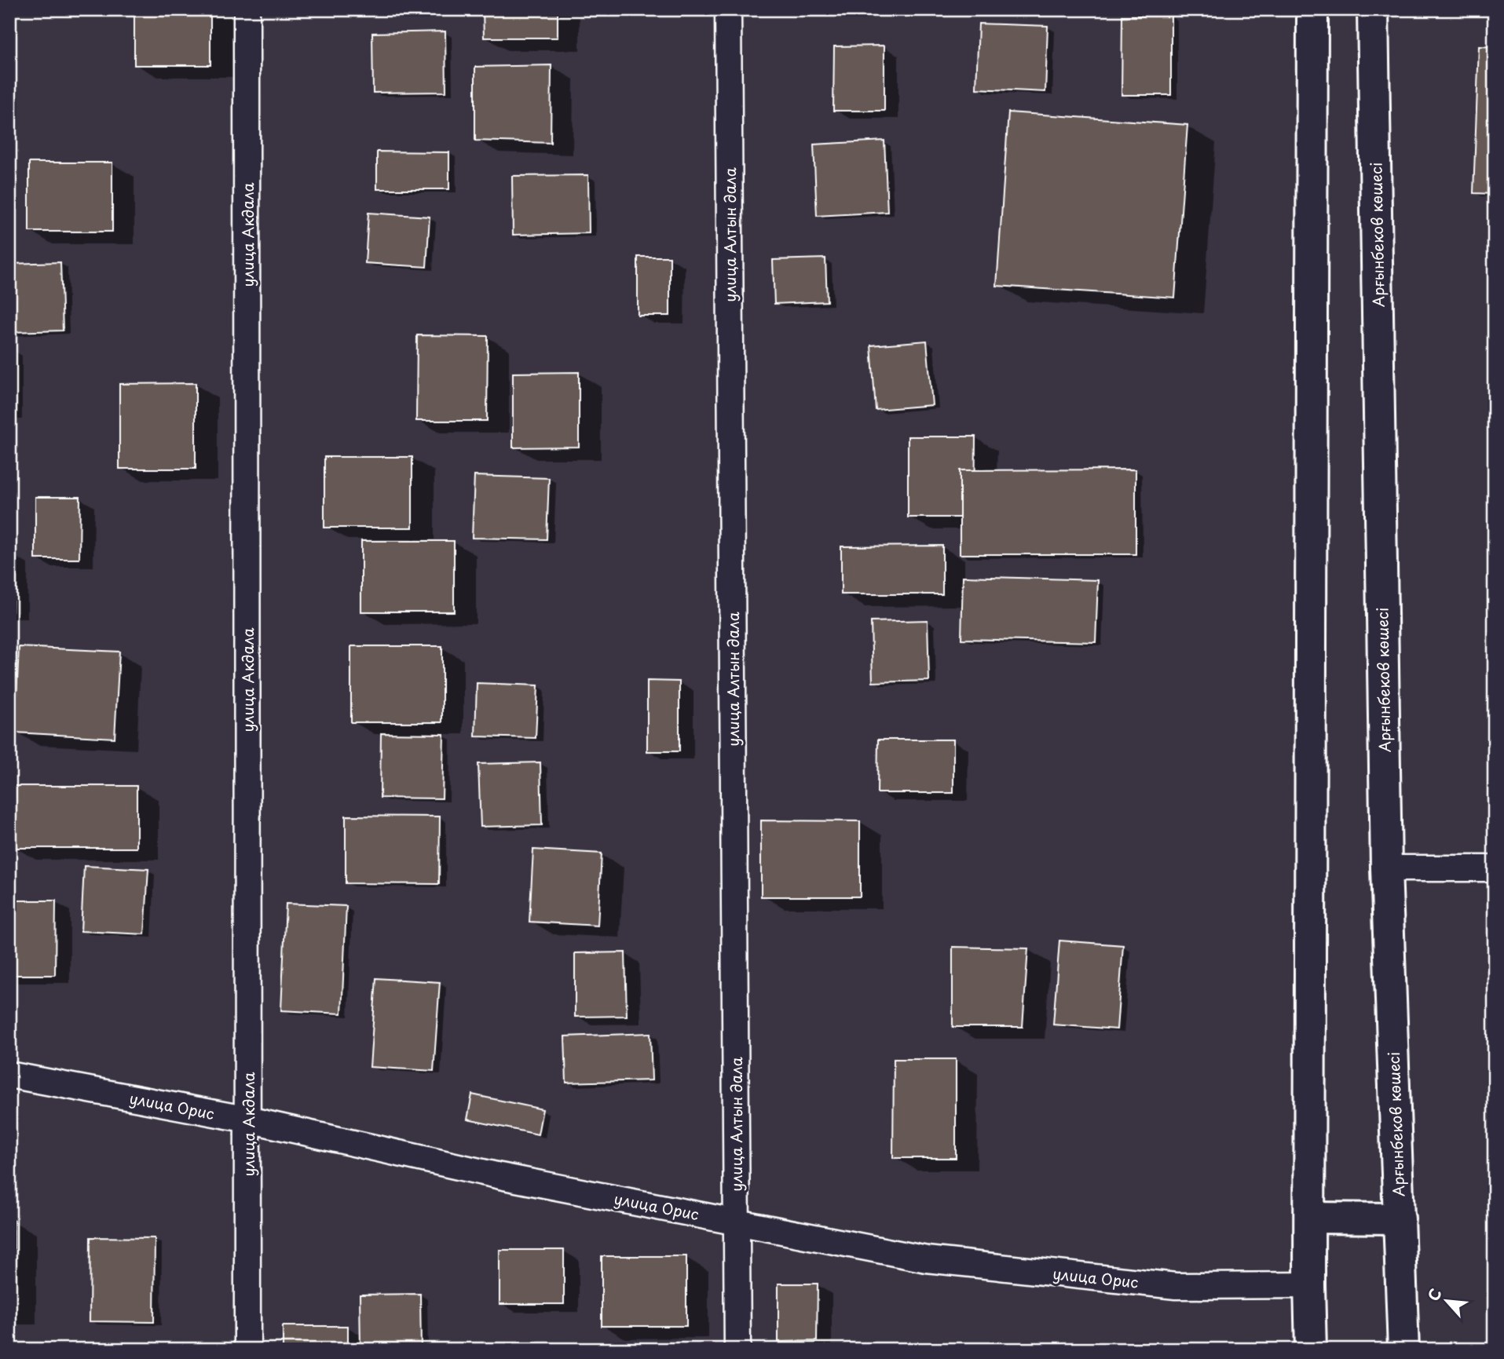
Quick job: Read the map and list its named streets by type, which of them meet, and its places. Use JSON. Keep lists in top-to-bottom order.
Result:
{
  "streets": {
    "main road": ["Арғынбеков көшесі"],
    "street": ["улица Акдала", "улица Алтын дала", "улица Орис"]
  },
  "crossings": [
    ["улица Акдала", "улица Орис"],
    ["улица Алтын дала", "улица Орис"]
  ],
  "north": "top left"
}
